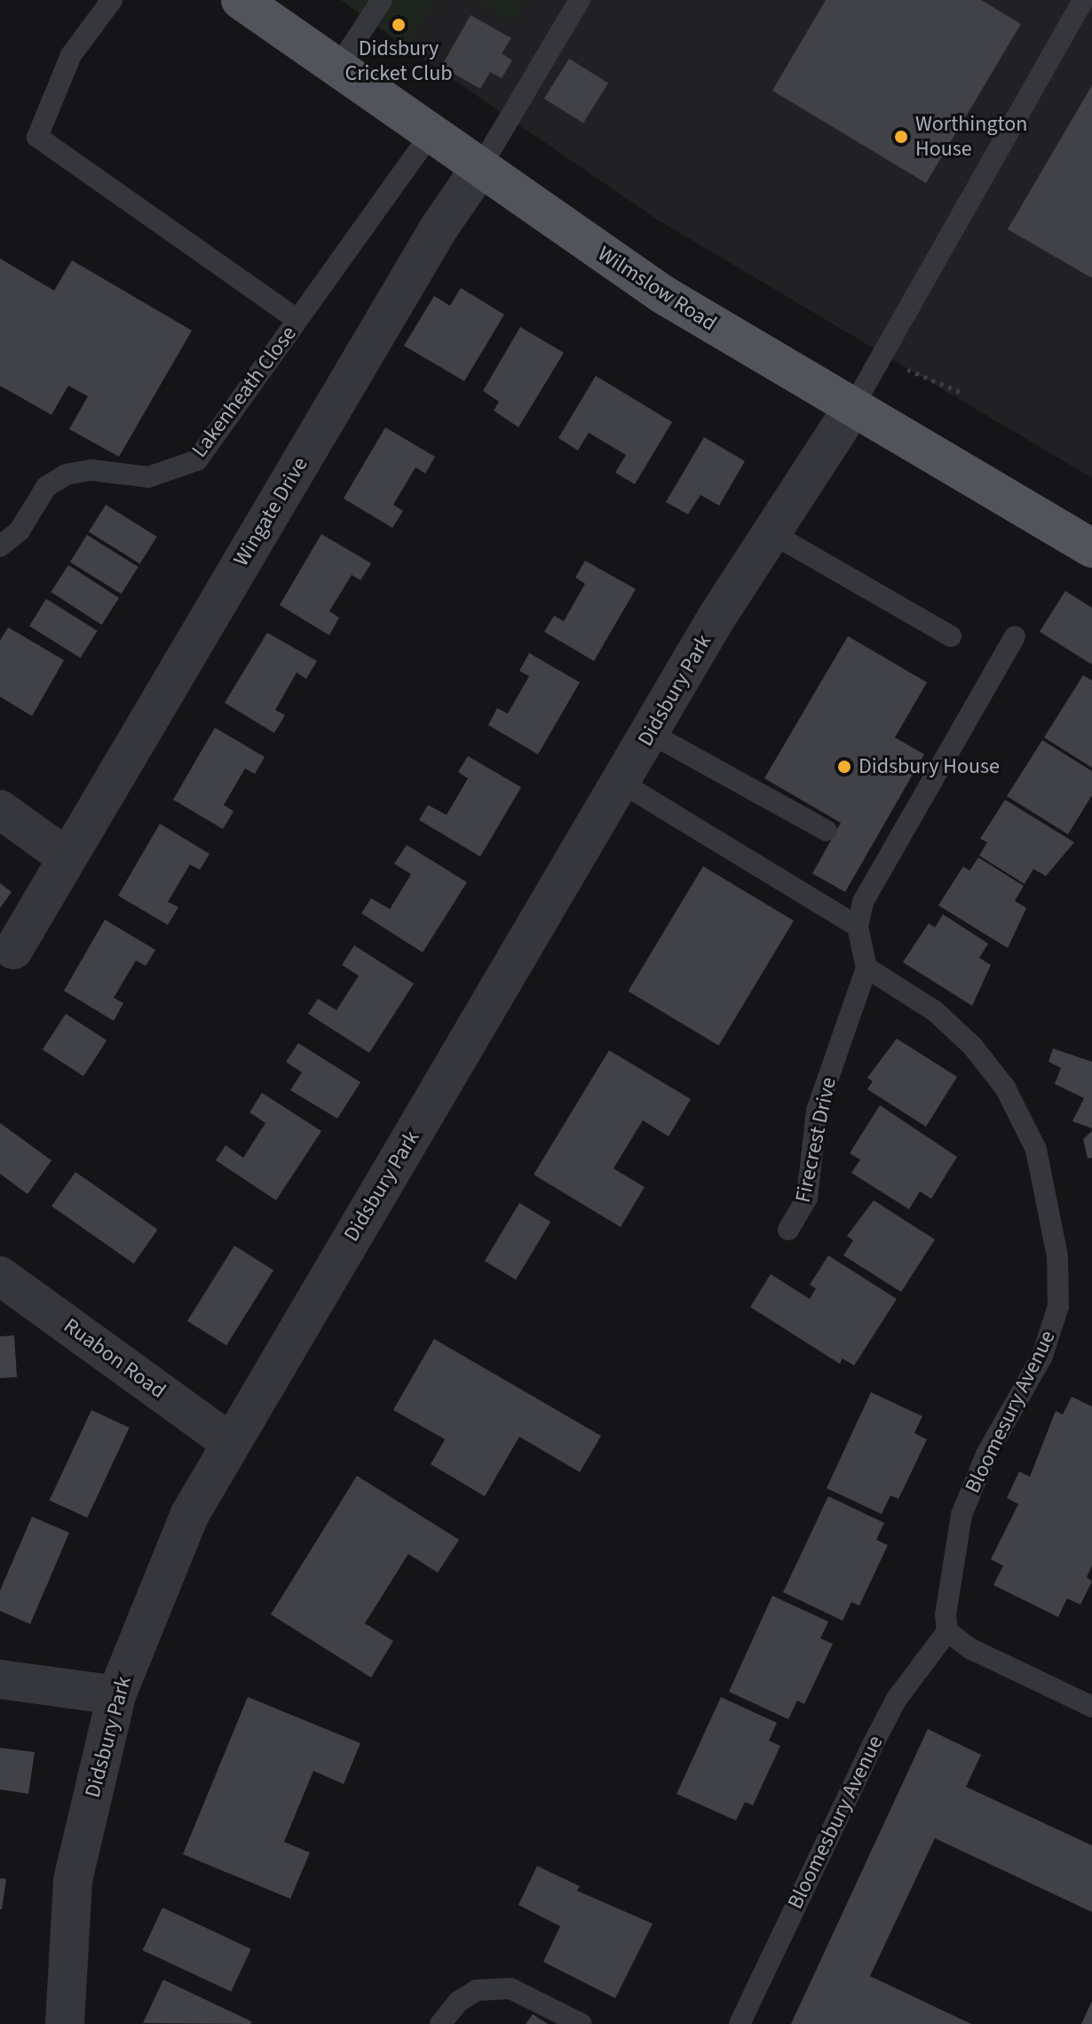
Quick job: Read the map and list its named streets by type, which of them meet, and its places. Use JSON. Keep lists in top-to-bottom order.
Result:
{
  "streets": {
    "main road": ["Wilmslow Road"],
    "street": ["Wingate Drive", "Didsbury Park", "Ruabon Road"],
    "lane": [
      "Lakenheath Close",
      "Firecrest Drive",
      "Bloomesury Avenue",
      "Bloomesbury Avenue"
    ]
  },
  "crossings": [
    ["Wilmslow Road", "Lakenheath Close"],
    ["Wilmslow Road", "Wingate Drive"],
    ["Wilmslow Road", "Didsbury Park"],
    ["Didsbury Park", "Ruabon Road"],
    ["Firecrest Drive", "Bloomesury Avenue"],
    ["Bloomesury Avenue", "Bloomesbury Avenue"]
  ],
  "places": ["Didsbury Cricket Club", "Worthington House", "Didsbury House"]
}
